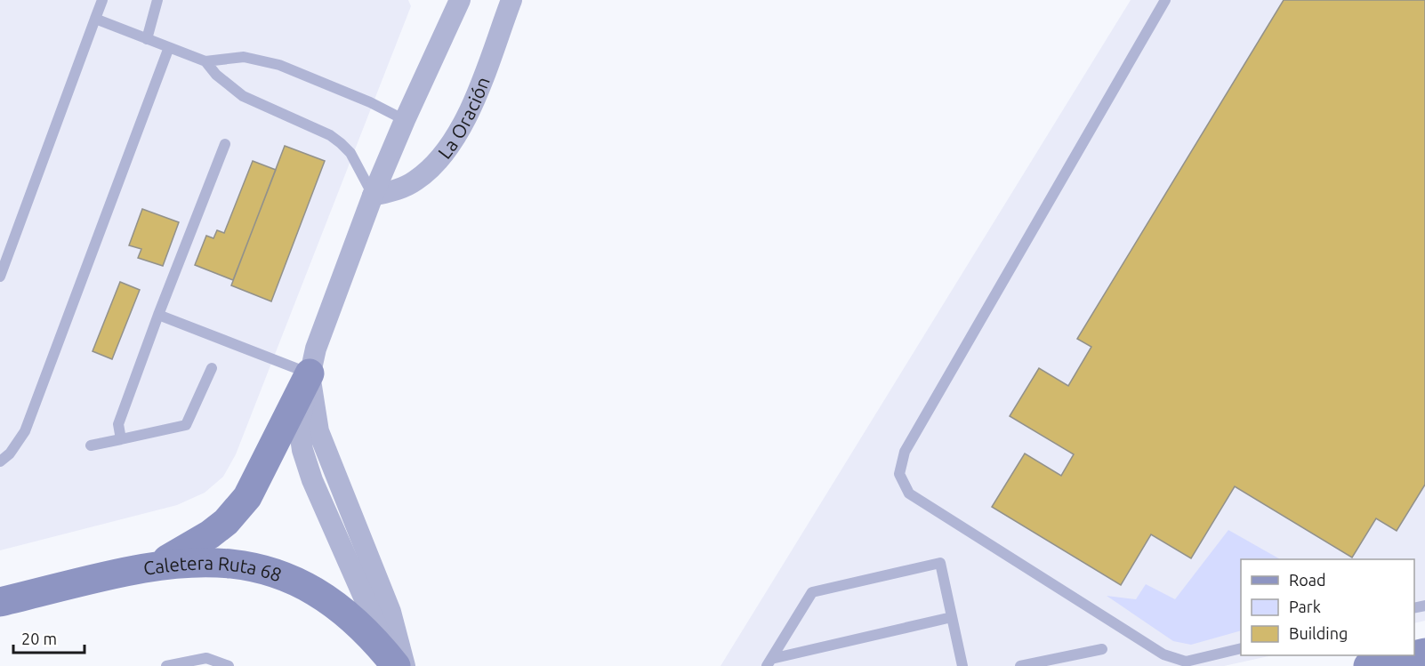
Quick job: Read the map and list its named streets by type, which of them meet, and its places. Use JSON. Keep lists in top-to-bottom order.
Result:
{
  "streets": {
    "main road": ["Caletera Ruta 68"],
    "street": ["La Oración"]
  },
  "legend": ["Road", "Park", "Building"],
  "scale_bar": "20 m"
}
